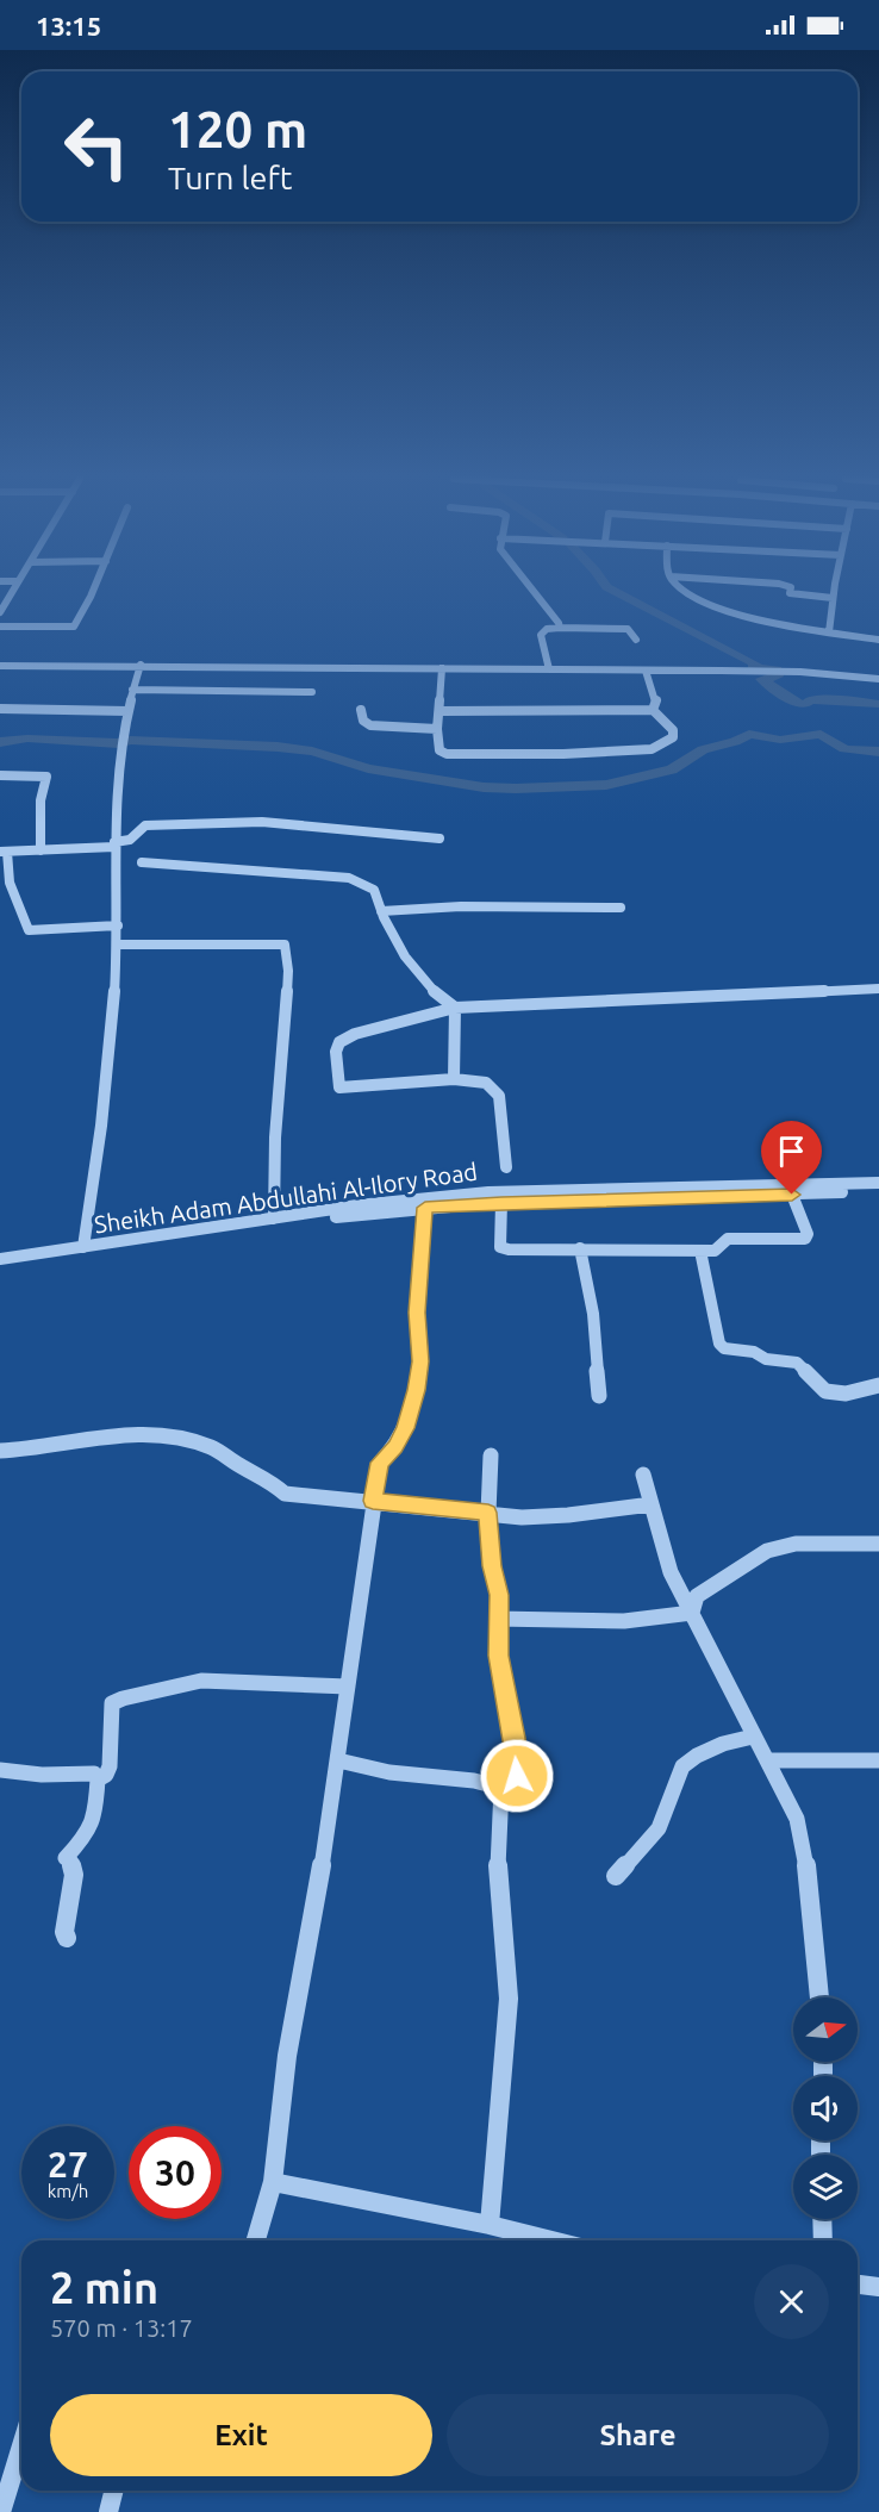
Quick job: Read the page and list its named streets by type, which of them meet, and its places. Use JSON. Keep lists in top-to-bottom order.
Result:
{
  "streets": {
    "street": ["Sheikh Adam Abdullahi Al-Ilory Road"]
  },
  "north": "right",
  "page": {
    "status": "13:15",
    "turn": ["120 m", "Turn left"],
    "speed": "27 km/h",
    "limit": "30",
    "heading": ["2 min", "570 m · 13:17"],
    "buttons": ["Exit", "Share"]
  }
}
